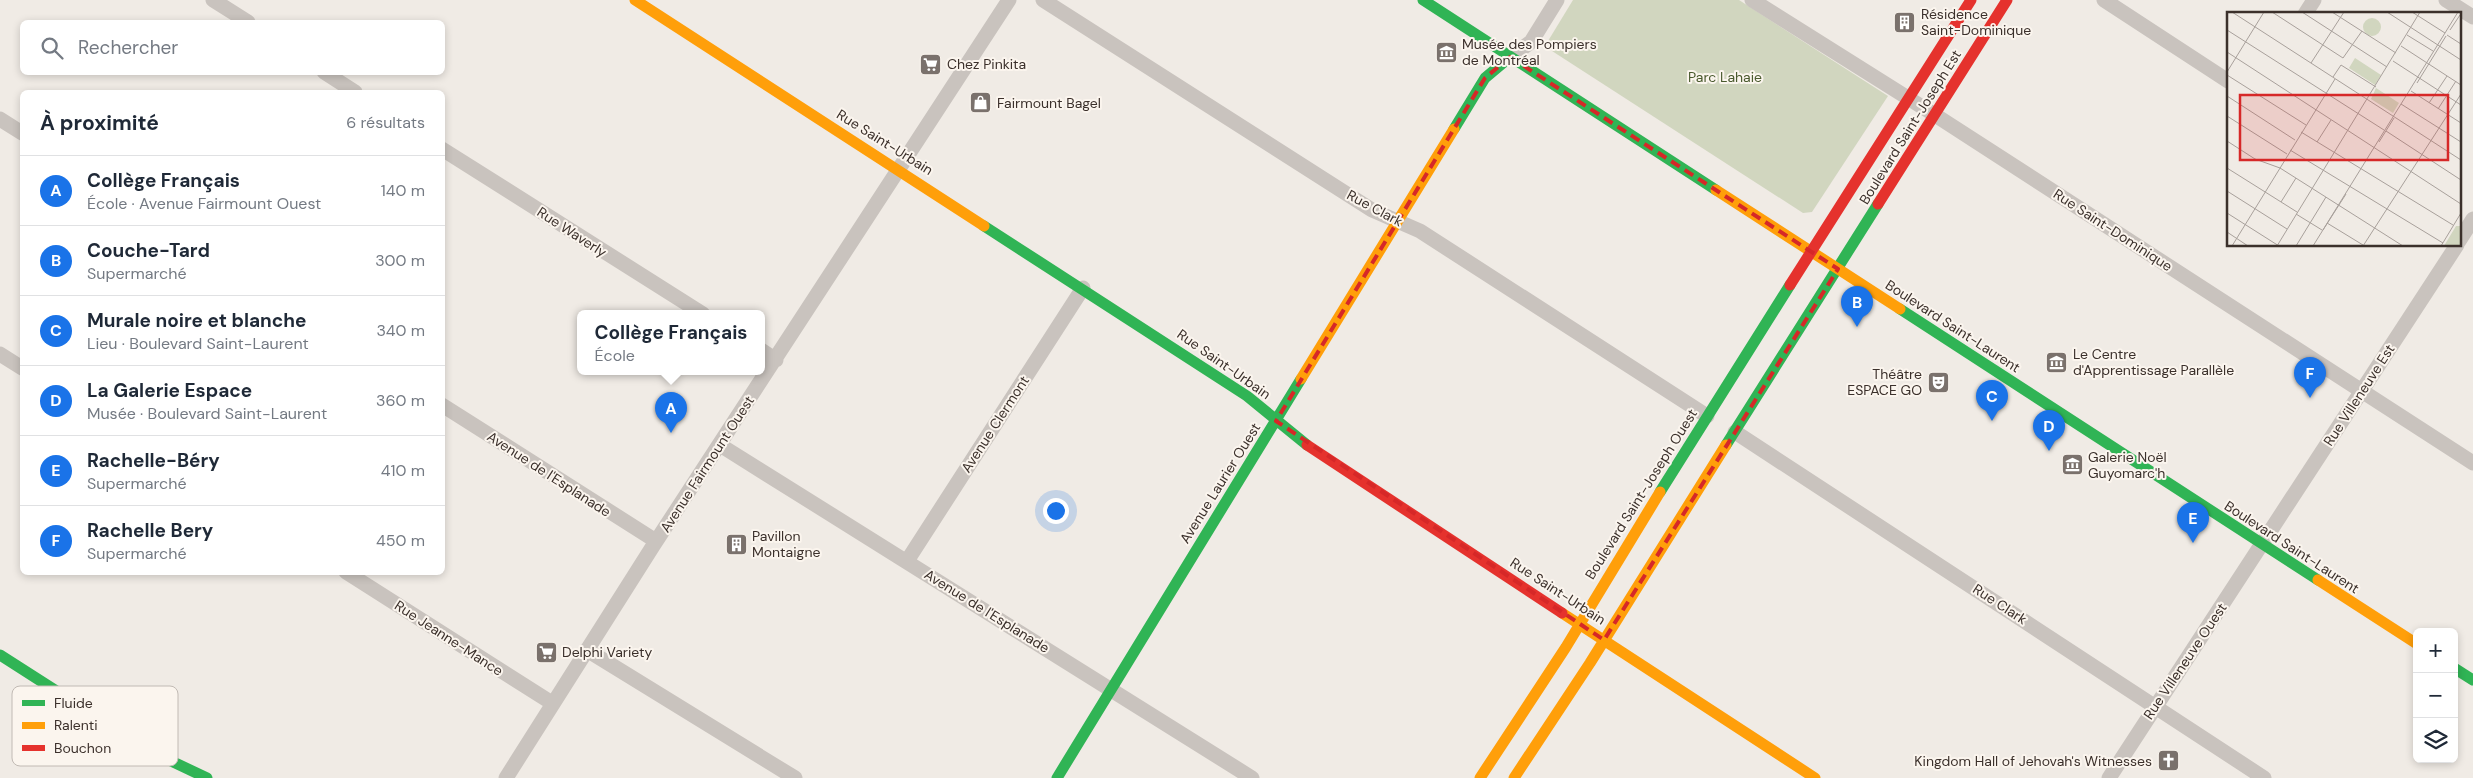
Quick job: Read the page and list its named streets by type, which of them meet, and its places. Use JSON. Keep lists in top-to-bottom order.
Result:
{
  "streets": {
    "main road": [
      "Boulevard Saint-Joseph Est",
      "Rue Saint-Urbain",
      "Boulevard Saint-Laurent",
      "Avenue Laurier Ouest",
      "Boulevard Saint-Joseph Ouest"
    ],
    "street": [
      "Rue Clark",
      "Rue Saint-Dominique",
      "Rue Waverly",
      "Rue Villeneuve Est",
      "Avenue Clermont",
      "Avenue Fairmount Ouest",
      "Avenue de l'Esplanade",
      "Rue Jeanne-Mance",
      "Rue Villeneuve Ouest"
    ]
  },
  "crossings": [
    ["Boulevard Saint-Joseph Est", "Rue Saint-Dominique"],
    ["Boulevard Saint-Joseph Est", "Boulevard Saint-Laurent"],
    ["Boulevard Saint-Joseph Est", "Boulevard Saint-Joseph Ouest"],
    ["Rue Saint-Urbain", "Avenue Clermont"],
    ["Rue Saint-Urbain", "Avenue Fairmount Ouest"],
    ["Rue Saint-Urbain", "Avenue Laurier Ouest"],
    ["Rue Saint-Urbain", "Boulevard Saint-Joseph Ouest"],
    ["Rue Clark", "Avenue Laurier Ouest"],
    ["Rue Clark", "Boulevard Saint-Joseph Ouest"],
    ["Rue Clark", "Rue Villeneuve Ouest"],
    ["Rue Saint-Dominique", "Rue Villeneuve Est"],
    ["Boulevard Saint-Laurent", "Rue Villeneuve Est"],
    ["Boulevard Saint-Laurent", "Avenue Laurier Ouest"],
    ["Boulevard Saint-Laurent", "Boulevard Saint-Joseph Ouest"],
    ["Boulevard Saint-Laurent", "Rue Villeneuve Ouest"],
    ["Rue Villeneuve Est", "Rue Villeneuve Ouest"],
    ["Avenue Clermont", "Avenue de l'Esplanade"],
    ["Avenue Fairmount Ouest", "Avenue de l'Esplanade"],
    ["Avenue Fairmount Ouest", "Rue Jeanne-Mance"],
    ["Avenue de l'Esplanade", "Avenue Laurier Ouest"]
  ],
  "parks": ["Parc Lahaie"],
  "places": {
    "building": ["Résidence Saint-Dominique", "Pavillon Montaigne"],
    "museum": ["Musée des Pompiers de Montréal", "Le Centre d'Apprentissage Parallèle", "Galerie Noël Guyomarc'h"],
    "supermarket": ["Chez Pinkita", "Delphi Variety"],
    "shop": ["Fairmount Bagel"],
    "theatre": ["Théâtre ESPACE GO"],
    "church": ["Kingdom Hall of Jehovah's Witnesses"]
  },
  "legend": ["Fluide", "Ralenti", "Bouchon"],
  "page": {
    "search": "Rechercher",
    "heading": ["À proximité", "6 résultats"],
    "list": [
      {
        "mark": "A",
        "name": "Collège Français",
        "note": "École · Avenue Fairmount Ouest",
        "value": "140 m"
      },
      {
        "mark": "B",
        "name": "Couche-Tard",
        "note": "Supermarché",
        "value": "300 m"
      },
      {
        "mark": "C",
        "name": "Murale noire et blanche",
        "note": "Lieu · Boulevard Saint-Laurent",
        "value": "340 m"
      },
      {
        "mark": "D",
        "name": "La Galerie Espace",
        "note": "Musée · Boulevard Saint-Laurent",
        "value": "360 m"
      },
      {
        "mark": "E",
        "name": "Rachelle-Béry",
        "note": "Supermarché",
        "value": "410 m"
      },
      {
        "mark": "F",
        "name": "Rachelle Bery",
        "note": "Supermarché",
        "value": "450 m"
      }
    ],
    "pins": [
      "B",
      "F",
      "C",
      "A",
      "D",
      "E"
    ],
    "popup": ["Collège Français", "École"],
    "map_buttons": ["+", "−"]
  }
}
